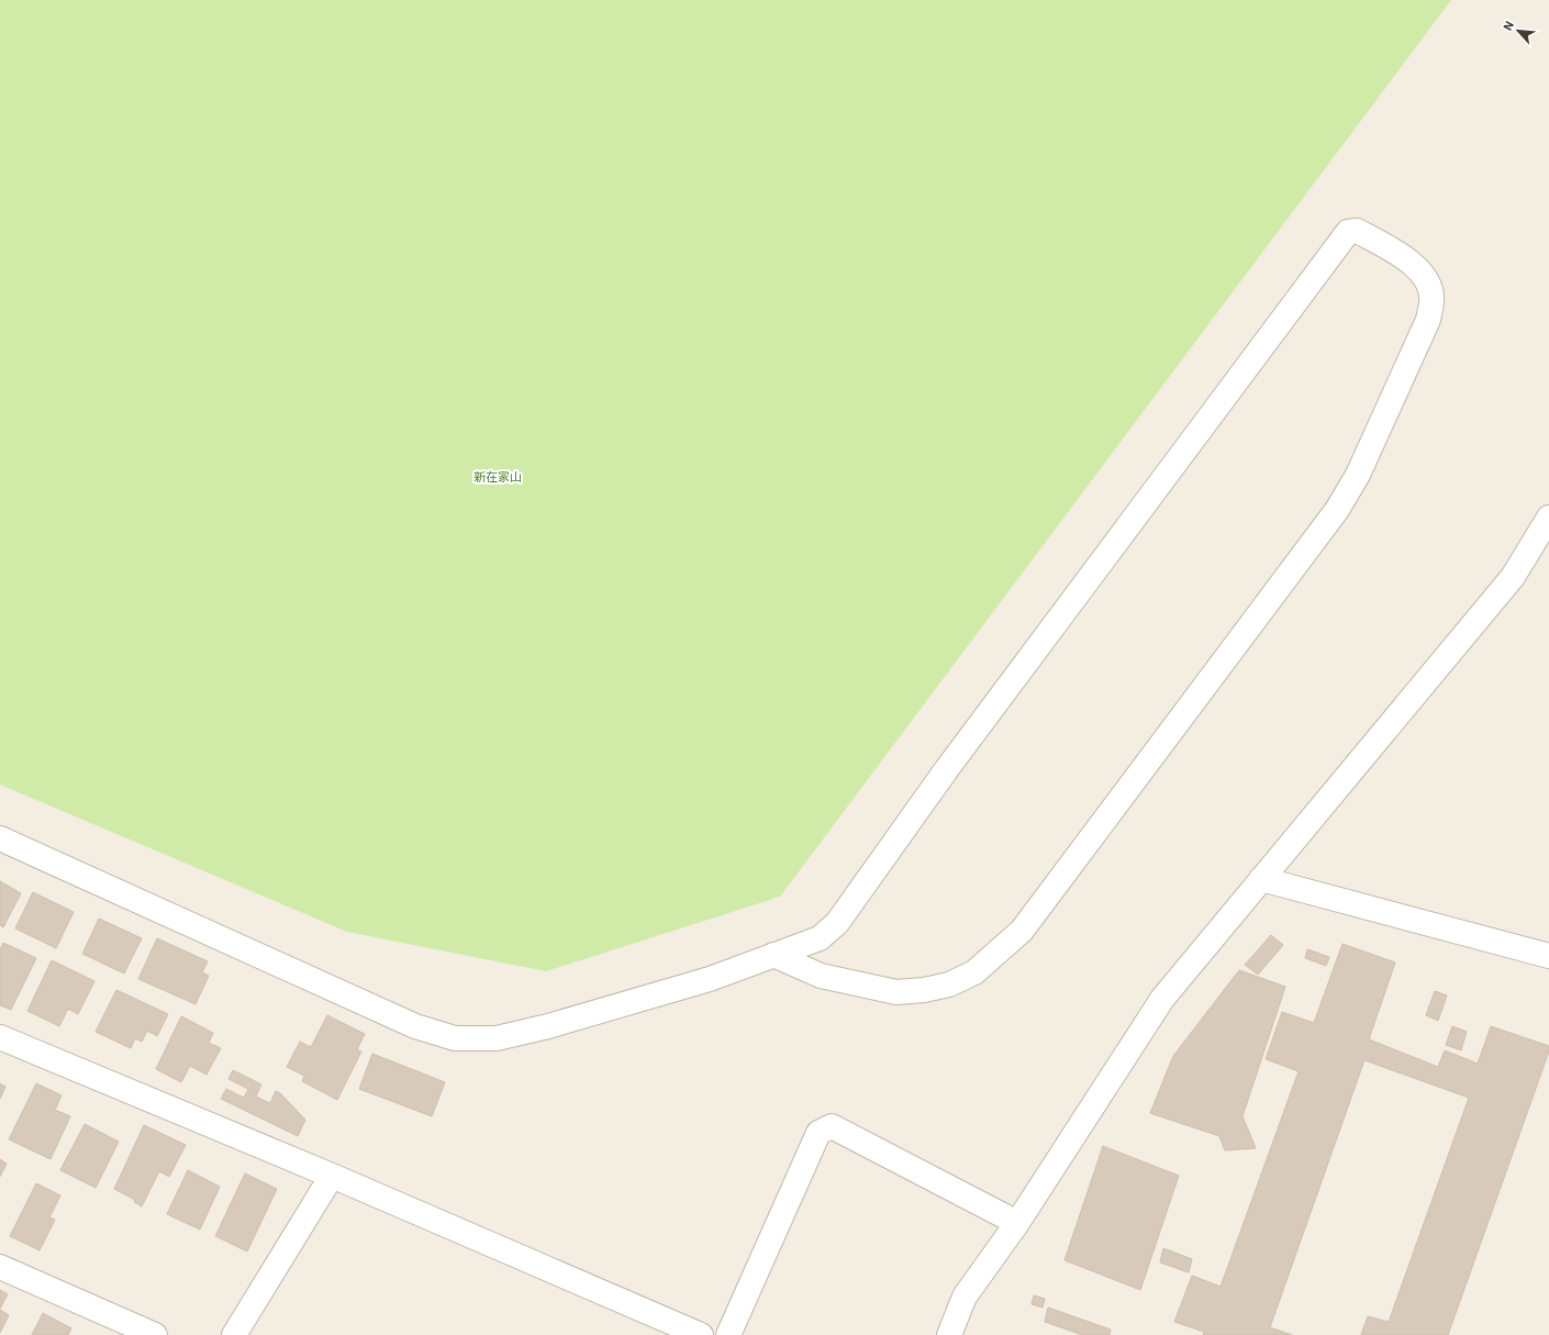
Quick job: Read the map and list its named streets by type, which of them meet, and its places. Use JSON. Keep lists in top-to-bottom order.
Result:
{
  "parks": ["新在家山"],
  "north": "top left"
}
